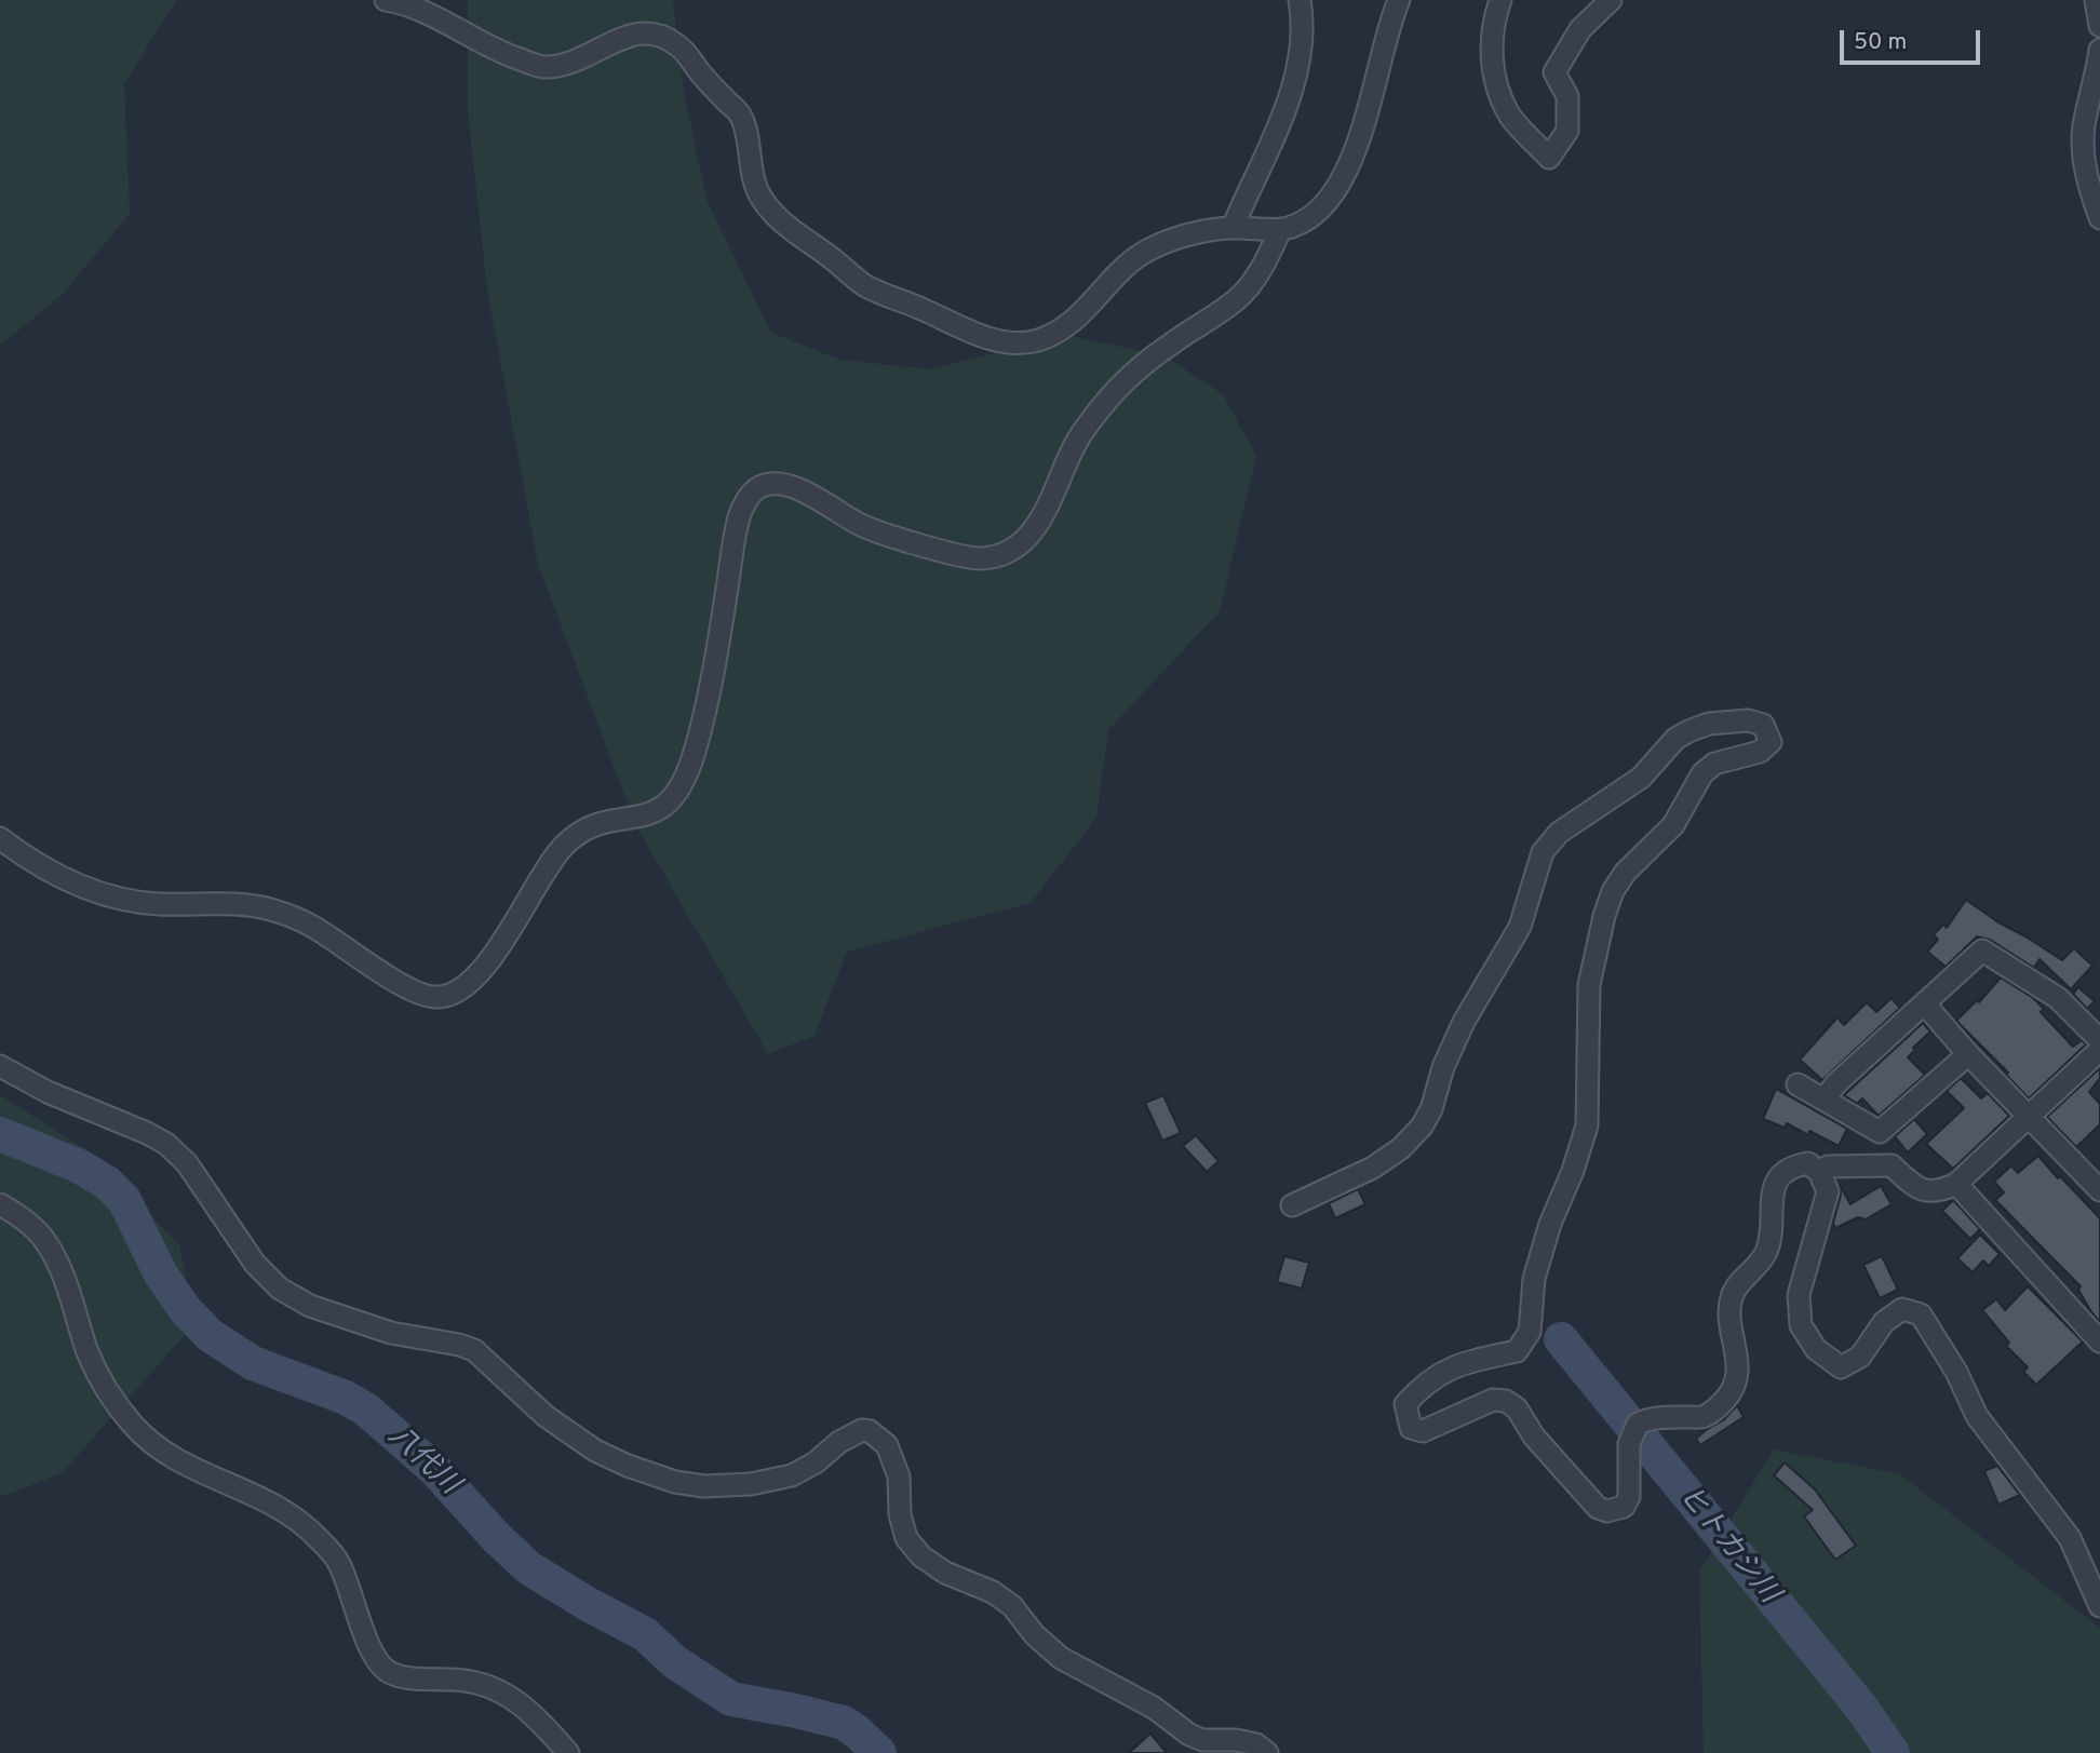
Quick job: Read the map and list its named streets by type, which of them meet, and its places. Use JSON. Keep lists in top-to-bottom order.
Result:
{
  "water": ["八代川", "ヒトカシ川"],
  "scale_bar": "50 m"
}
